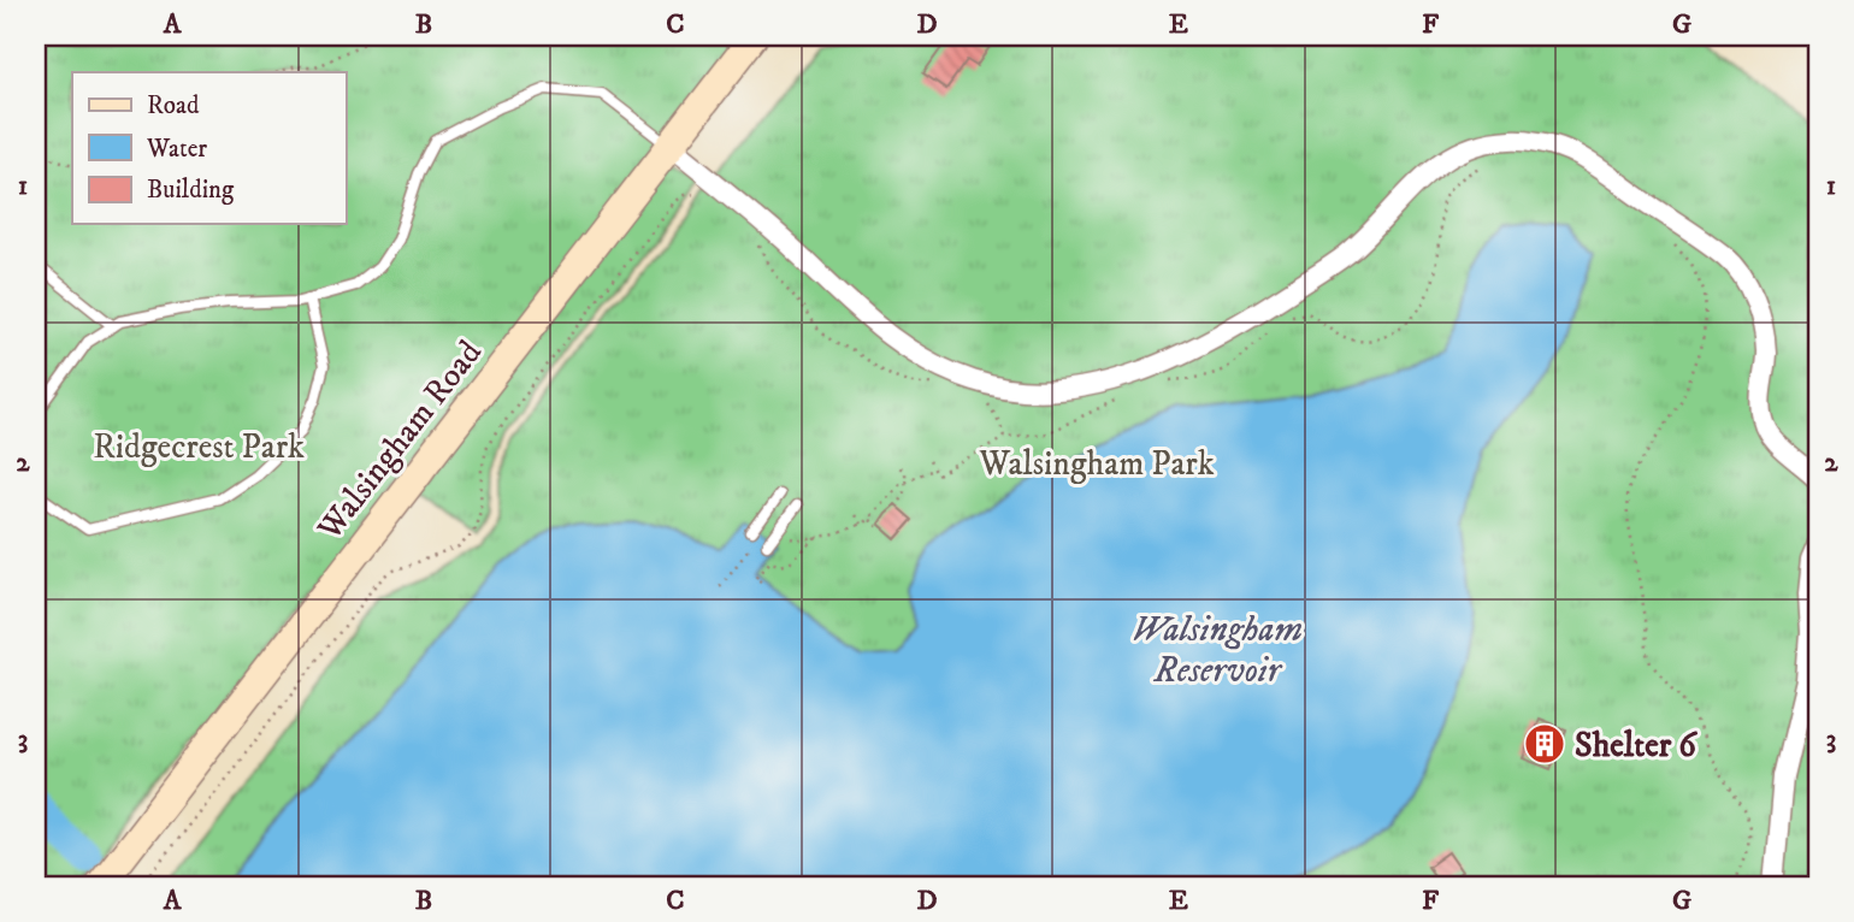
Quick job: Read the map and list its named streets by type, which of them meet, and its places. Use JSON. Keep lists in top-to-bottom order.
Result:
{
  "streets": {
    "street": ["Walsingham Road"]
  },
  "water": ["Walsingham Reservoir"],
  "parks": ["Ridgecrest Park", "Walsingham Park"],
  "places": {
    "building": ["Shelter 6"]
  },
  "legend": ["Road", "Water", "Building"],
  "grid": {
    "columns": [
      "A",
      "B",
      "C",
      "D",
      "E",
      "F",
      "G"
    ],
    "rows": ["1", "2", "3"]
  }
}
